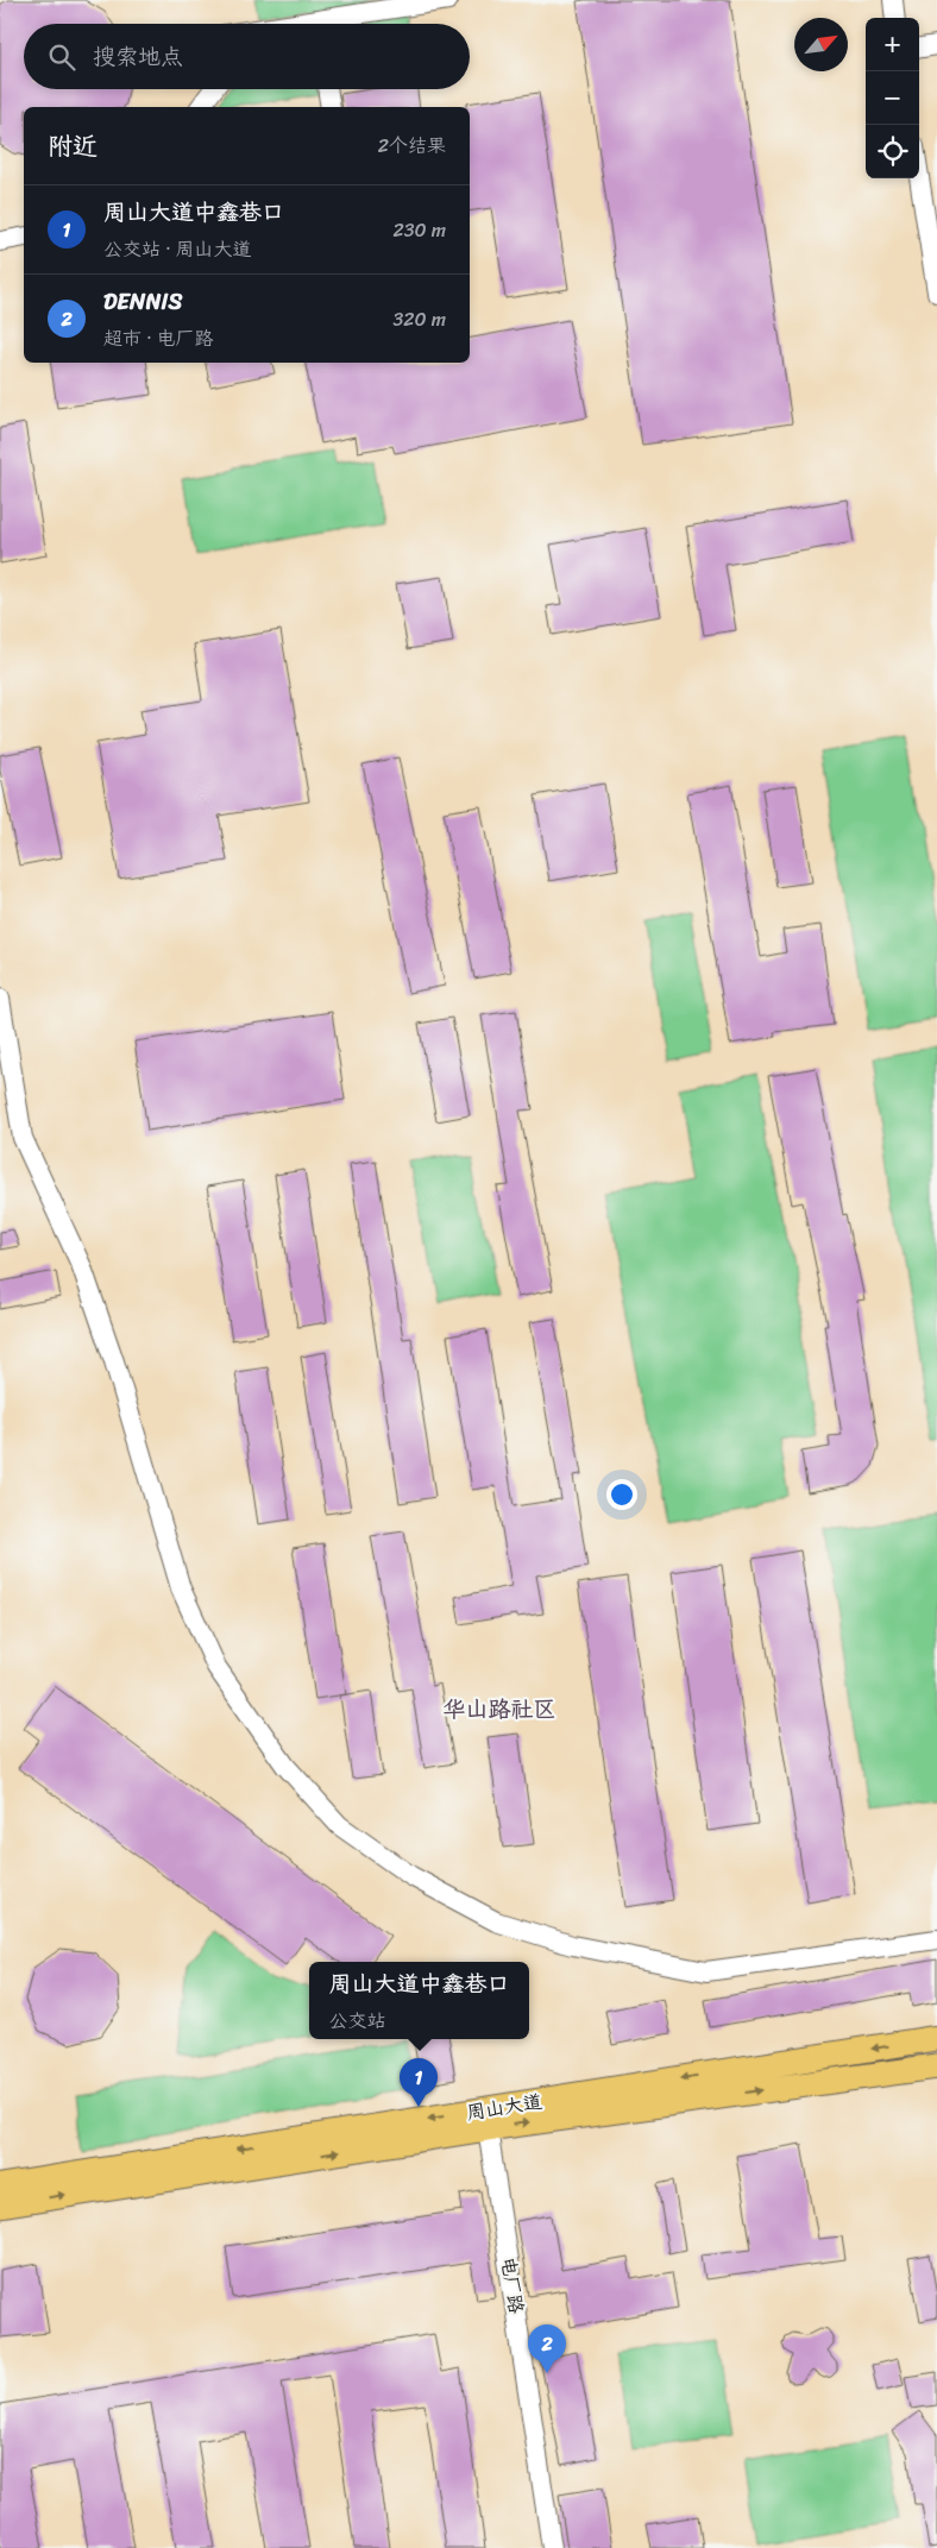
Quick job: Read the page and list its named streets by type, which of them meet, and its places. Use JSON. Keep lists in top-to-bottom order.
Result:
{
  "streets": {
    "main road": ["周山大道"],
    "street": ["电厂路"]
  },
  "crossings": [
    ["周山大道", "电厂路"]
  ],
  "districts": ["华山路社区"],
  "north": "top right",
  "page": {
    "map_buttons": ["+", "−"],
    "search": "搜索地点",
    "heading": ["附近", "2个结果"],
    "list": [
      {
        "mark": "1",
        "name": "周山大道中鑫巷口",
        "note": "公交站 · 周山大道",
        "value": "230 m"
      },
      {
        "mark": "2",
        "name": "DENNIS",
        "note": "超市 · 电厂路",
        "value": "320 m"
      }
    ],
    "popup": ["周山大道中鑫巷口", "公交站"],
    "pins": ["1", "2"]
  }
}
